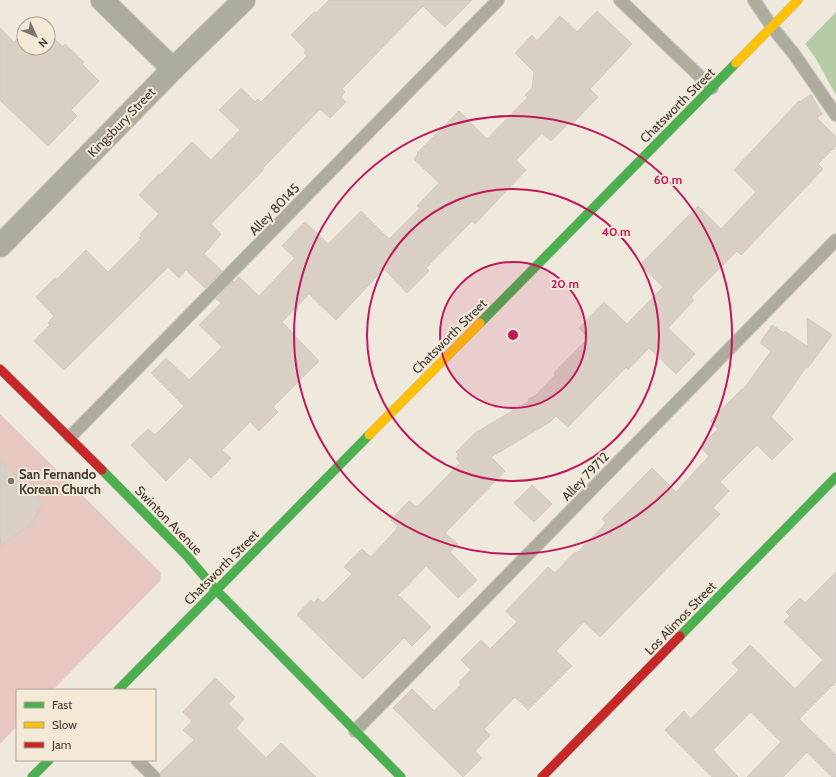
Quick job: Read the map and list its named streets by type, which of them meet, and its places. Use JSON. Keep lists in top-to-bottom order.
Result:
{
  "streets": {
    "main road": ["Chatsworth Street", "Swinton Avenue", "Los Alimos Street"],
    "street": ["Kingsbury Street"],
    "lane": ["Alley 80145", "Alley 79712"]
  },
  "crossings": [
    ["Chatsworth Street", "Swinton Avenue"],
    ["Alley 80145", "Swinton Avenue"],
    ["Alley 79712", "Swinton Avenue"]
  ],
  "places": ["San Fernando Korean Church"],
  "legend": ["Fast", "Slow", "Jam"],
  "north": "bottom right",
  "rings": ["60 m", "40 m", "20 m"]
}
